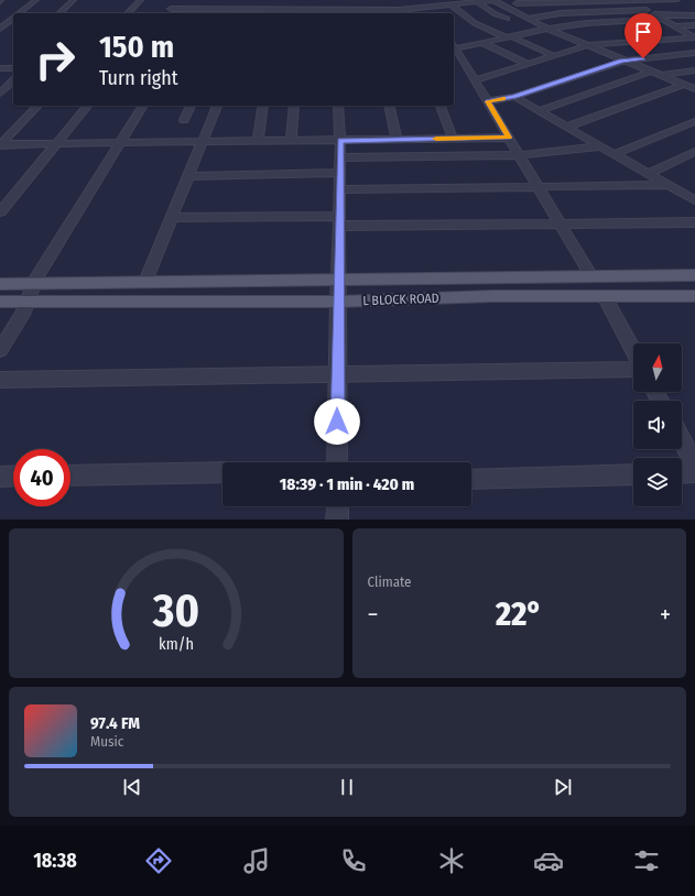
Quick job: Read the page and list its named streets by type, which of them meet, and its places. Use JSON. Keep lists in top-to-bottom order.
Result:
{
  "streets": {
    "main road": ["L BLOCK ROAD"]
  },
  "north": "top",
  "page": {
    "turn": ["150 m", "Turn right"],
    "limit": "40",
    "trip": "18:39 · 1 min · 420 m",
    "tile": "Climate",
    "heat": ["−", "22°", "+"],
    "song": ["97.4 FM", "Music"],
    "tabs": "18:38",
    "gauge": ["30", "km/h"]
  }
}
